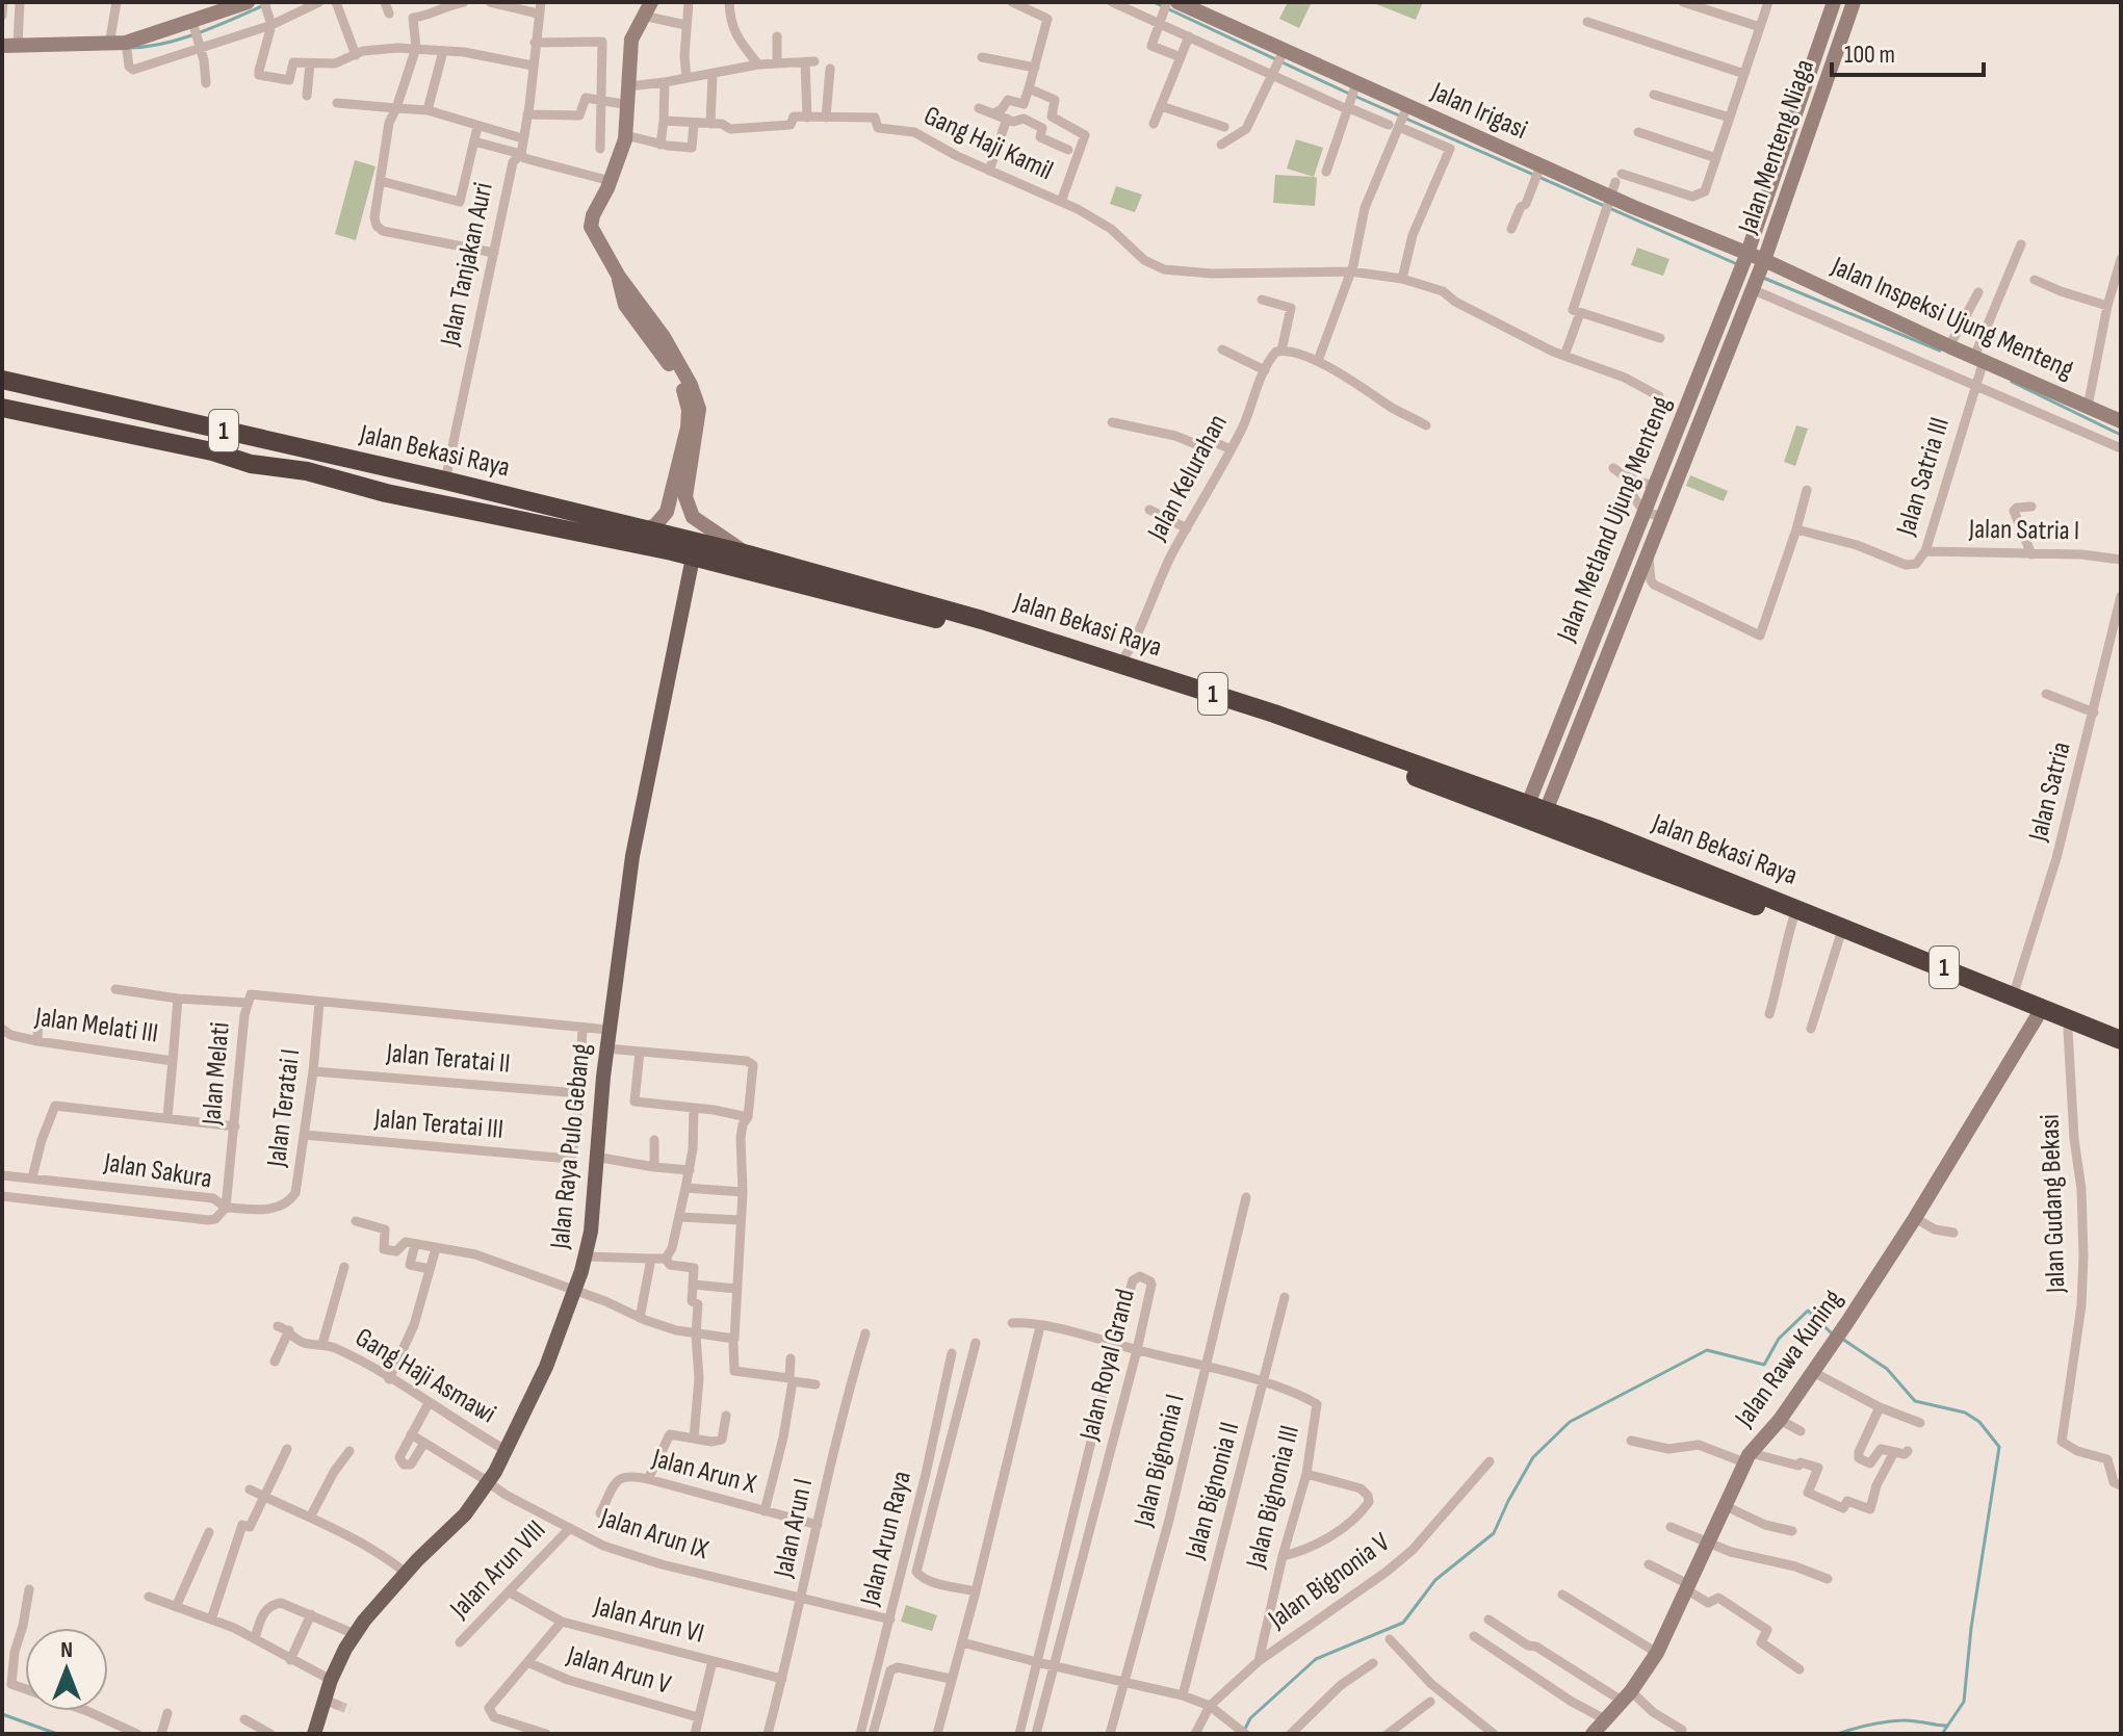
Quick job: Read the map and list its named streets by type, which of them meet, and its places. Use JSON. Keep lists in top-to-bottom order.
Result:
{
  "streets": {
    "highway": ["1", "Jalan Bekasi Raya"],
    "main road": ["Jalan Raya Pulo Gebang"],
    "street": [
      "Jalan Irigasi",
      "Gang Haji Kamil",
      "Jalan Menteng Niaga",
      "Jalan Tanjakan Auri",
      "Jalan Inspeksi Ujung Menteng",
      "Jalan Satria III",
      "Jalan Kelurahan",
      "Jalan Metland Ujung Menteng",
      "Jalan Satria I",
      "Jalan Satria",
      "Jalan Melati III",
      "Jalan Teratai II",
      "Jalan Melati",
      "Jalan Teratai I",
      "Jalan Teratai III",
      "Jalan Sakura",
      "Jalan Gudang Bekasi",
      "Jalan Rawa Kuning",
      "Jalan Royal Grand",
      "Gang Haji Asmawi",
      "Jalan Bignonia I",
      "Jalan Arun X",
      "Jalan Bignonia II",
      "Jalan Bignonia III",
      "Jalan Arun I",
      "Jalan Arun IX",
      "Jalan Arun Raya",
      "Jalan Arun VIII",
      "Jalan Bignonia V",
      "Jalan Arun VI",
      "Jalan Arun V"
    ]
  },
  "crossings": [
    ["Jalan Irigasi", "Jalan Menteng Niaga"],
    ["Jalan Irigasi", "Jalan Inspeksi Ujung Menteng"],
    ["Jalan Irigasi", "Jalan Metland Ujung Menteng"],
    ["Jalan Menteng Niaga", "Jalan Inspeksi Ujung Menteng"],
    ["Jalan Menteng Niaga", "Jalan Metland Ujung Menteng"],
    ["Jalan Tanjakan Auri", "Jalan Bekasi Raya"],
    ["Jalan Inspeksi Ujung Menteng", "Jalan Satria III"],
    ["Jalan Inspeksi Ujung Menteng", "Jalan Metland Ujung Menteng"],
    ["Jalan Bekasi Raya", "Jalan Kelurahan"],
    ["Jalan Bekasi Raya", "Jalan Metland Ujung Menteng"],
    ["Jalan Bekasi Raya", "Jalan Satria"],
    ["Jalan Bekasi Raya", "Jalan Raya Pulo Gebang"],
    ["Jalan Bekasi Raya", "Jalan Gudang Bekasi"],
    ["Jalan Bekasi Raya", "Jalan Rawa Kuning"],
    ["Jalan Satria III", "Jalan Satria I"],
    ["Jalan Teratai II", "Jalan Teratai I"],
    ["Jalan Teratai II", "Jalan Teratai III"],
    ["Jalan Melati", "Jalan Teratai I"],
    ["Jalan Melati", "Jalan Sakura"],
    ["Jalan Teratai I", "Jalan Teratai III"],
    ["Jalan Teratai I", "Jalan Sakura"],
    ["Jalan Raya Pulo Gebang", "Gang Haji Asmawi"],
    ["Jalan Raya Pulo Gebang", "Jalan Arun IX"],
    ["Jalan Royal Grand", "Jalan Bignonia III"],
    ["Jalan Bignonia I", "Jalan Bignonia III"],
    ["Jalan Arun X", "Jalan Arun I"],
    ["Jalan Bignonia II", "Jalan Bignonia III"],
    ["Jalan Bignonia III", "Jalan Bignonia V"],
    ["Jalan Arun I", "Jalan Arun IX"],
    ["Jalan Arun I", "Jalan Arun VI"],
    ["Jalan Arun IX", "Jalan Arun Raya"],
    ["Jalan Arun IX", "Jalan Arun VIII"],
    ["Jalan Arun VIII", "Jalan Arun VI"]
  ],
  "scale_bar": "100 m",
  "north": "top"
}
